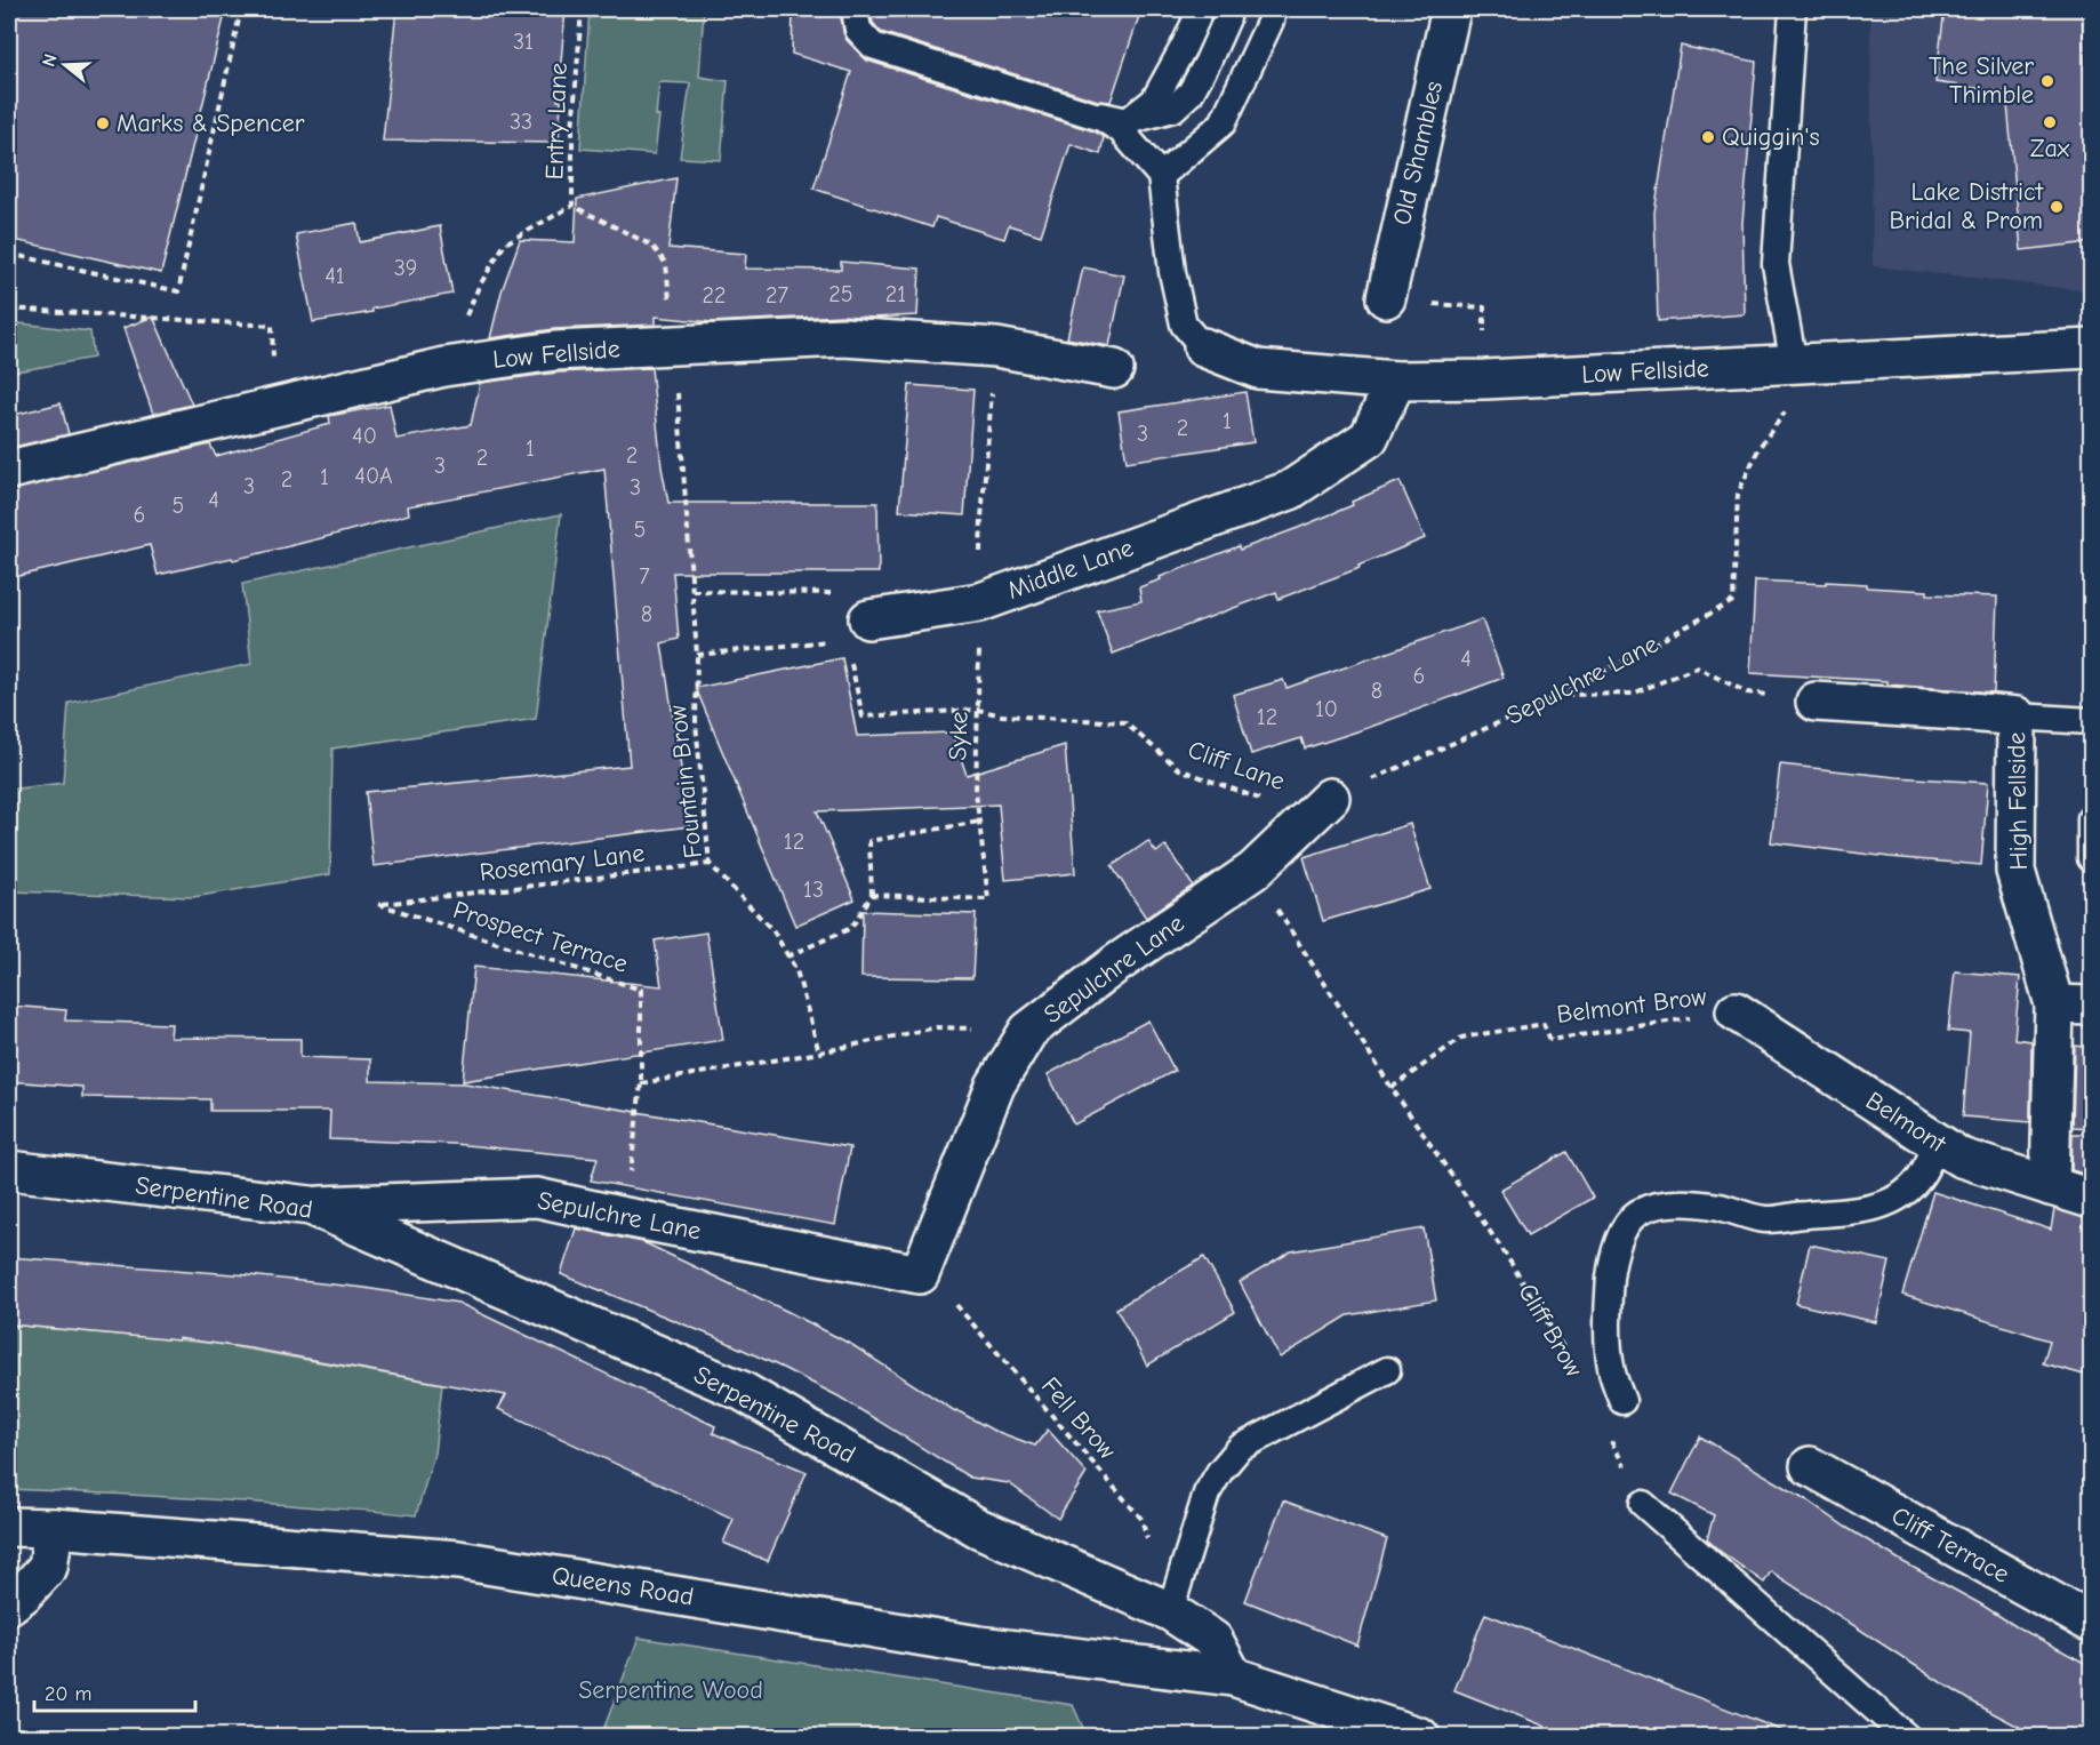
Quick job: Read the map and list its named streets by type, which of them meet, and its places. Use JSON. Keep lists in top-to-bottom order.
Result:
{
  "streets": {
    "street": [
      "Old Shambles",
      "Low Fellside",
      "Middle Lane",
      "Sepulchre Lane",
      "High Fellside",
      "Belmont",
      "Serpentine Road",
      "Cliff Terrace",
      "Queens Road"
    ],
    "path": [
      "Entry Lane",
      "Syke",
      "Cliff Lane",
      "Fountain Brow",
      "Rosemary Lane",
      "Prospect Terrace",
      "Belmont Brow",
      "Cliff Brow",
      "Fell Brow"
    ]
  },
  "crossings": [
    ["Entry Lane", "Low Fellside"],
    ["Entry Lane", "Fountain Brow"],
    ["Low Fellside", "Middle Lane"],
    ["Low Fellside", "Sepulchre Lane"],
    ["Low Fellside", "Syke"],
    ["Low Fellside", "Fountain Brow"],
    ["Middle Lane", "Syke"],
    ["Sepulchre Lane", "Cliff Lane"],
    ["Sepulchre Lane", "Serpentine Road"],
    ["Sepulchre Lane", "Cliff Brow"],
    ["Sepulchre Lane", "Fell Brow"],
    ["Syke", "Cliff Lane"],
    ["Fountain Brow", "Rosemary Lane"],
    ["High Fellside", "Belmont"],
    ["Rosemary Lane", "Prospect Terrace"],
    ["Belmont Brow", "Belmont"],
    ["Belmont Brow", "Cliff Brow"],
    ["Serpentine Road", "Queens Road"]
  ],
  "parks": ["Serpentine Wood"],
  "places": [
    "The Silver Thimble",
    "Zax",
    "Marks & Spencer",
    "Quiggin's",
    "Lake District Bridal & Prom"
  ],
  "house_numbers": [
    "31",
    "33",
    "39",
    "41",
    "25",
    "21",
    "22",
    "27",
    "1",
    "2",
    "3",
    "40",
    "1",
    "2",
    "2",
    "3",
    "40A",
    "1",
    "2",
    "3",
    "3",
    "4",
    "5",
    "6",
    "5",
    "7",
    "8",
    "4",
    "6",
    "8",
    "10",
    "12",
    "12",
    "13"
  ],
  "scale_bar": "20 m",
  "north": "left"
}
